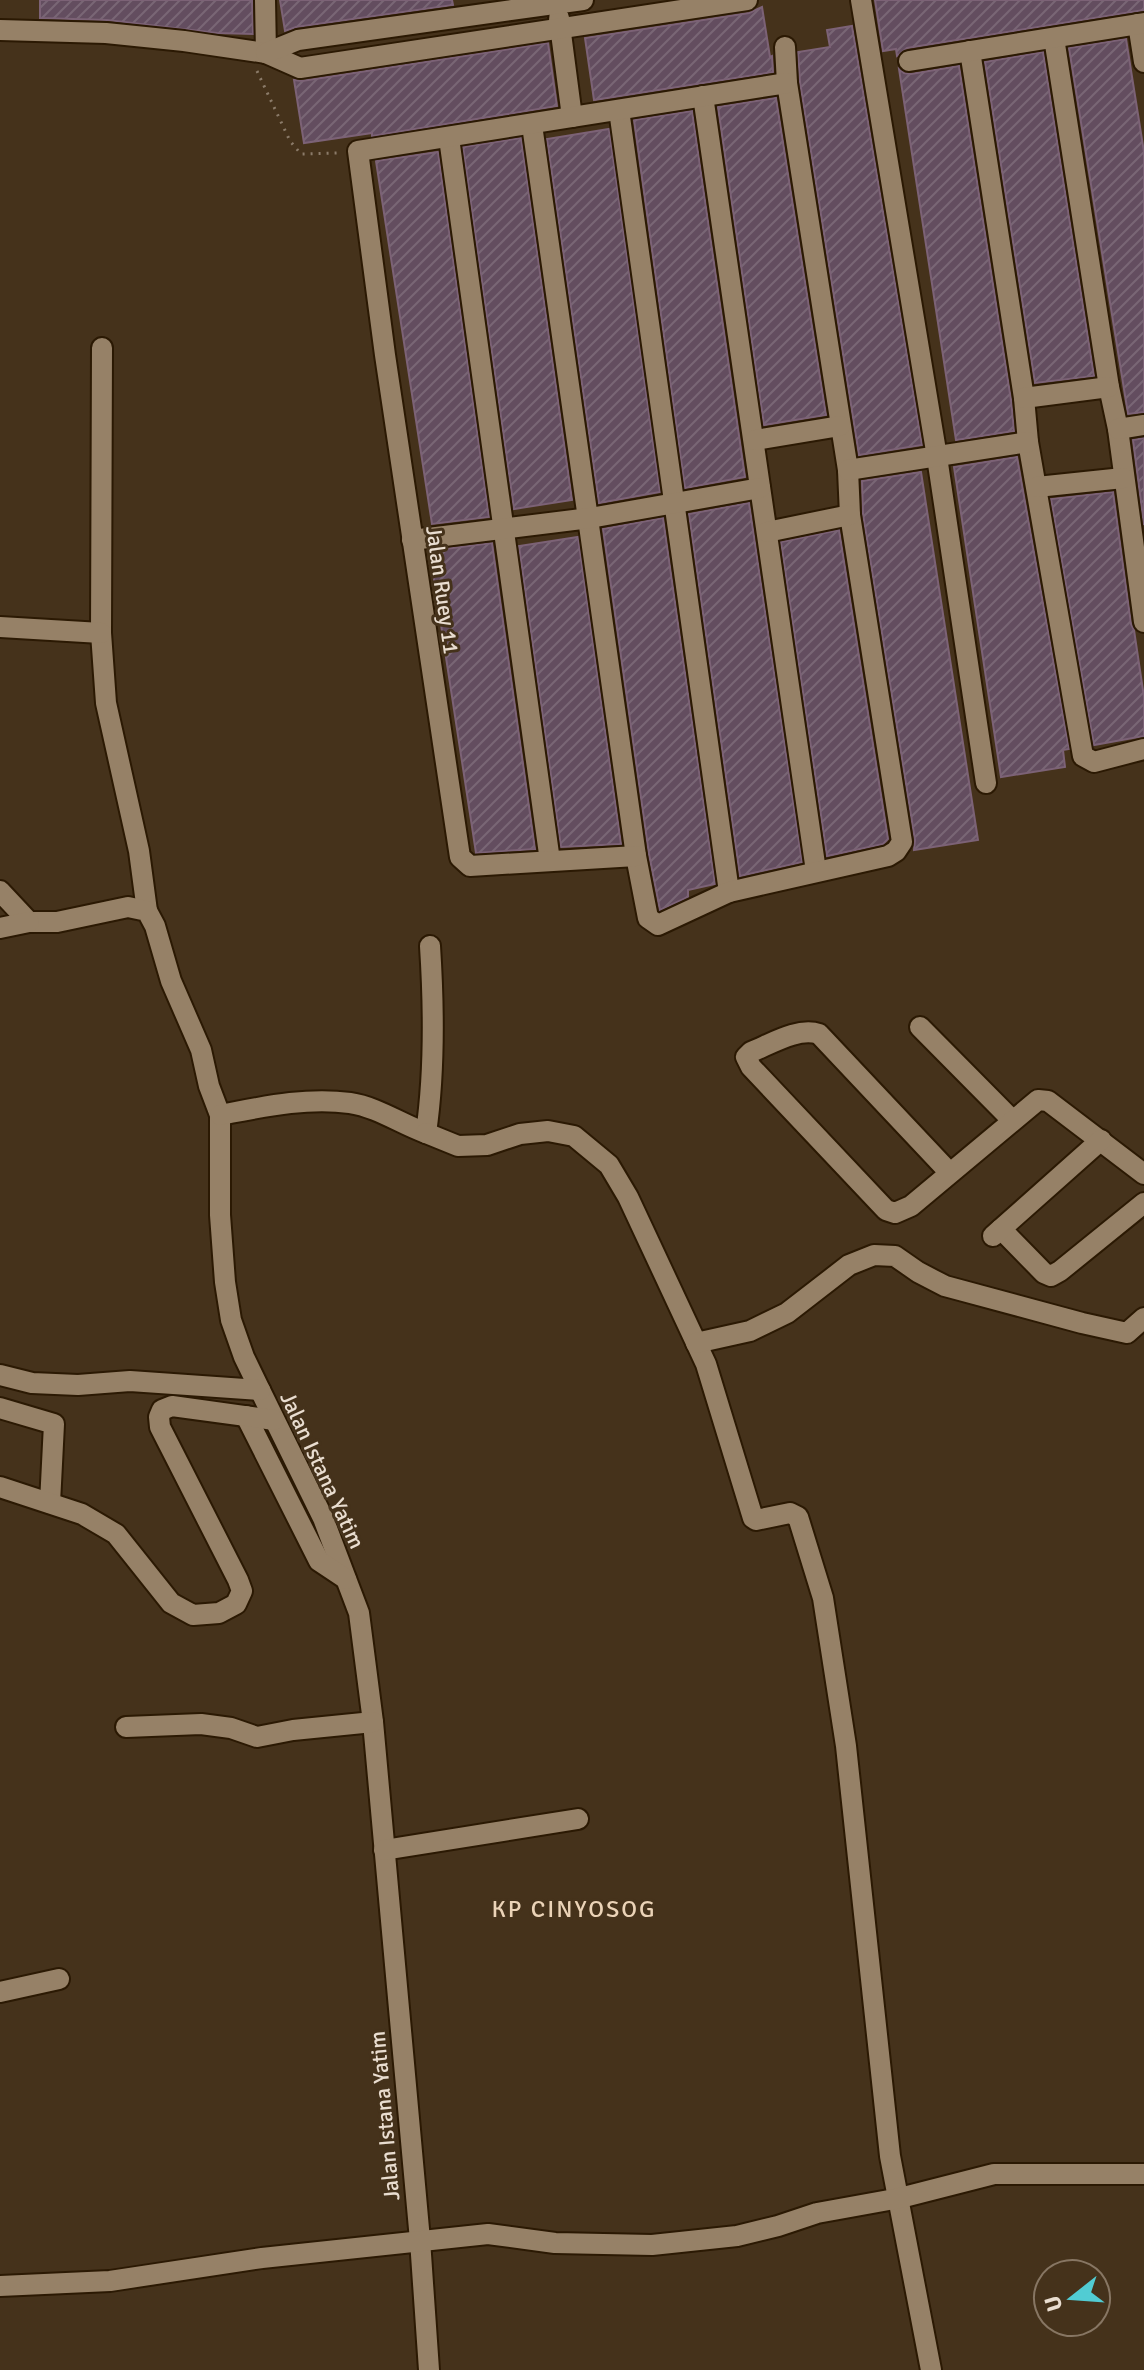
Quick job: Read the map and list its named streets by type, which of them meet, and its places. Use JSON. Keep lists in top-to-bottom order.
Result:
{
  "streets": {
    "street": ["Jalan Ruey 11", "Jalan Istana Yatim"]
  },
  "districts": ["KP CINYOSOG"],
  "north": "left"
}
